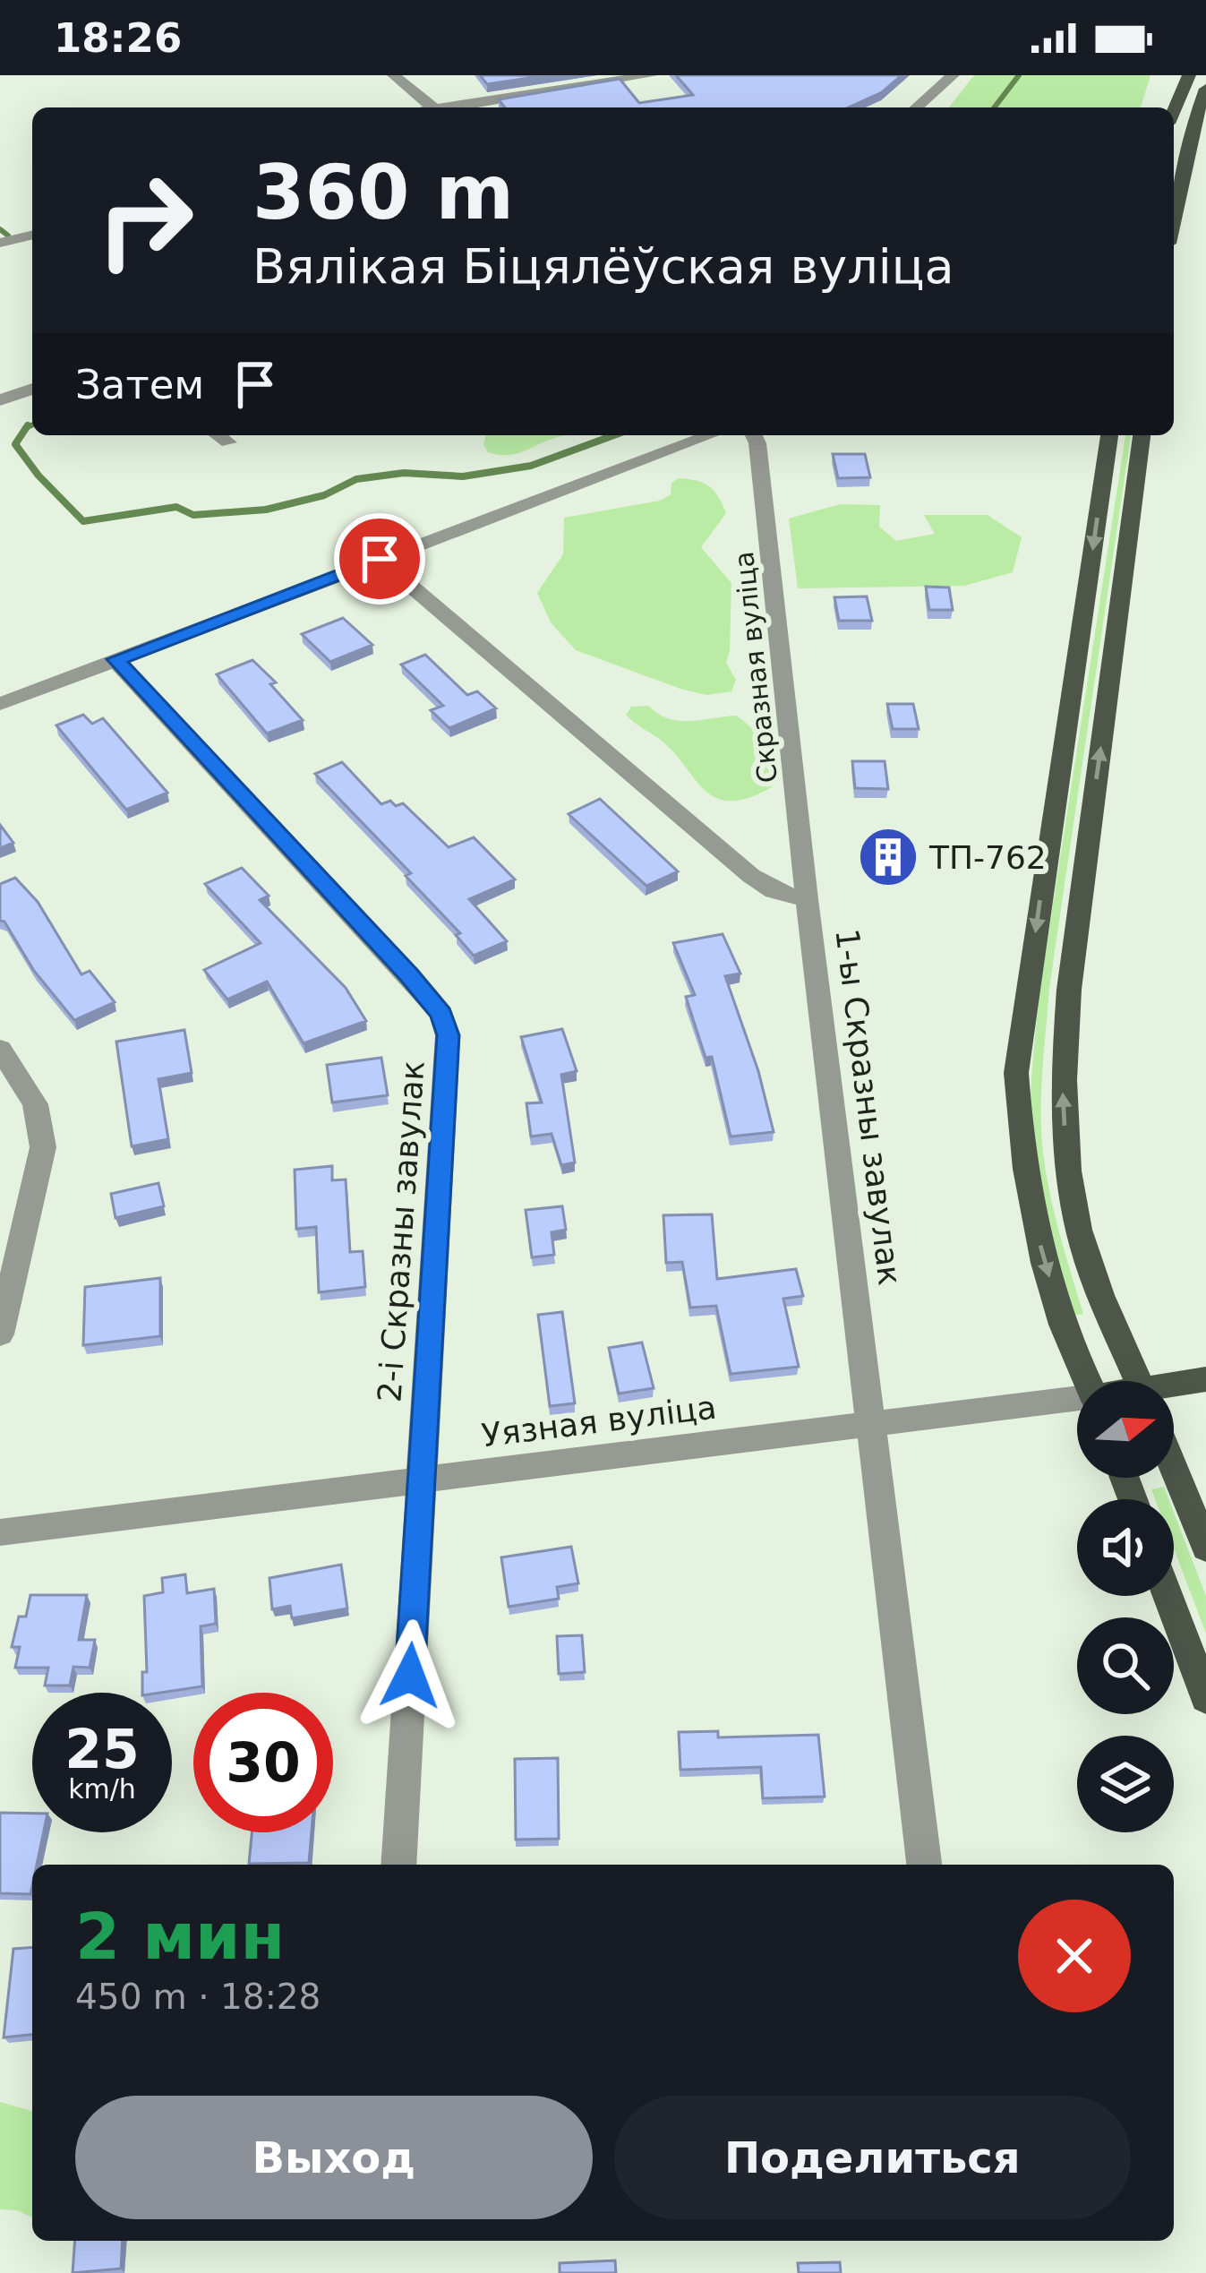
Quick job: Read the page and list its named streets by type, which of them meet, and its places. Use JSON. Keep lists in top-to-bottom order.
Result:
{
  "streets": {
    "main road": ["Уязная вуліца"],
    "street": ["Скразная вуліца", "1-ы Скразны завулак", "2-і Скразны завулак"]
  },
  "crossings": [
    ["Скразная вуліца", "1-ы Скразны завулак"],
    ["1-ы Скразны завулак", "Уязная вуліца"],
    ["2-і Скразны завулак", "Уязная вуліца"]
  ],
  "places": {
    "building": ["ТП-762"]
  },
  "north": "right",
  "page": {
    "status": "18:26",
    "turn": ["360 m", "Вялікая Біцялёўская вуліца"],
    "then": "Затем",
    "speed": "25 km/h",
    "limit": "30",
    "heading": ["2 мин", "450 m · 18:28"],
    "buttons": ["Выход", "Поделиться"]
  }
}
